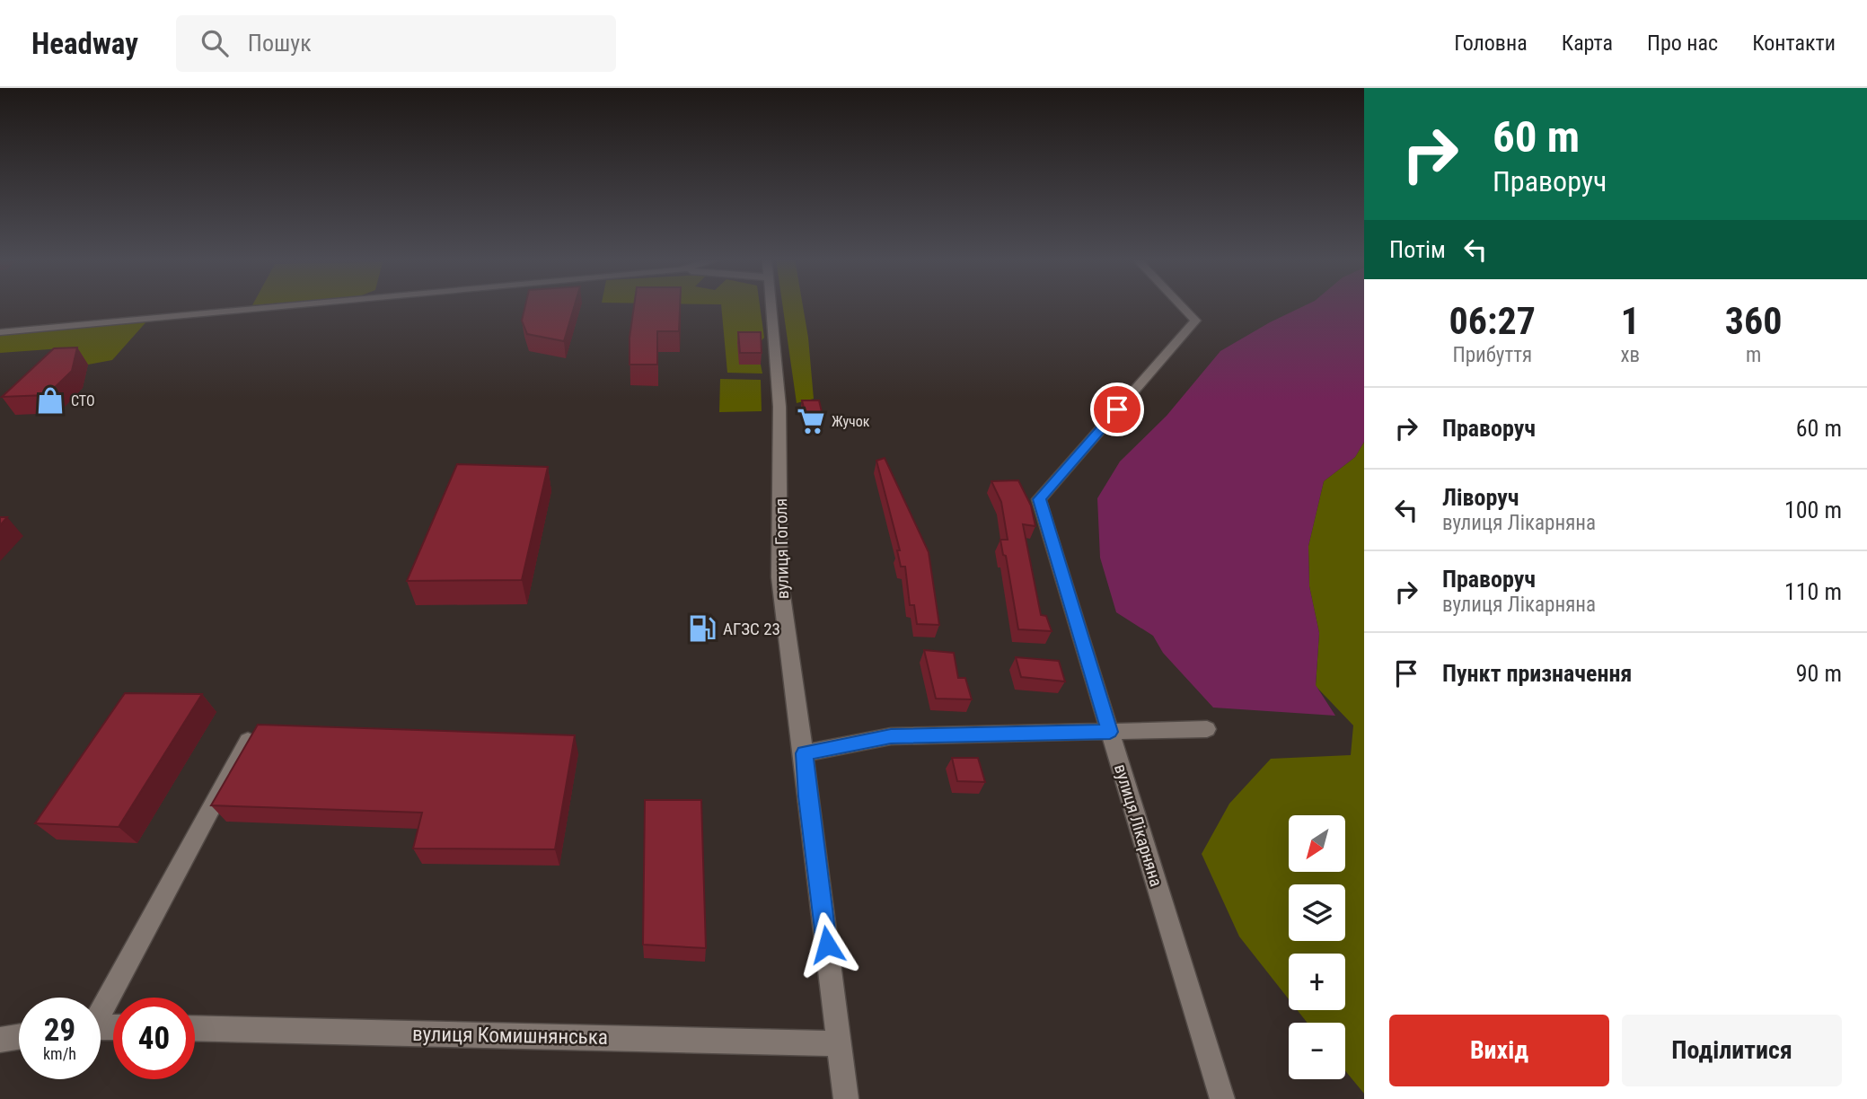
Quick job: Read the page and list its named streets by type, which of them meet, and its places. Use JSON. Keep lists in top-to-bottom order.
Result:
{
  "streets": {
    "street": ["вулиця Гоголя", "вулиця Лікарняна", "вулиця Комишнянська"]
  },
  "crossings": [
    ["вулиця Гоголя", "вулиця Комишнянська"]
  ],
  "places": {
    "shop": ["СТО"],
    "supermarket": ["Жучок"],
    "fuel station": ["АГЗС 23"]
  },
  "north": "bottom left",
  "page": {
    "header": "Headway",
    "search": "Пошук",
    "nav": [
      "Головна",
      "Карта",
      "Про нас",
      "Контакти"
    ],
    "turn": ["60 m", "Праворуч"],
    "then": "Потім",
    "eta": [
      "06:27",
      "Прибуття",
      "1",
      "хв",
      "360",
      "m"
    ],
    "list": [
      {
        "name": "Праворуч",
        "value": "60 m"
      },
      {
        "name": "Ліворуч",
        "note": "вулиця Лікарняна",
        "value": "100 m"
      },
      {
        "name": "Праворуч",
        "note": "вулиця Лікарняна",
        "value": "110 m"
      },
      {
        "name": "Пункт призначення",
        "value": "90 m"
      }
    ],
    "map_buttons": ["+", "−"],
    "speed": "29 km/h",
    "limit": "40",
    "buttons": ["Вихід", "Поділитися"]
  }
}
